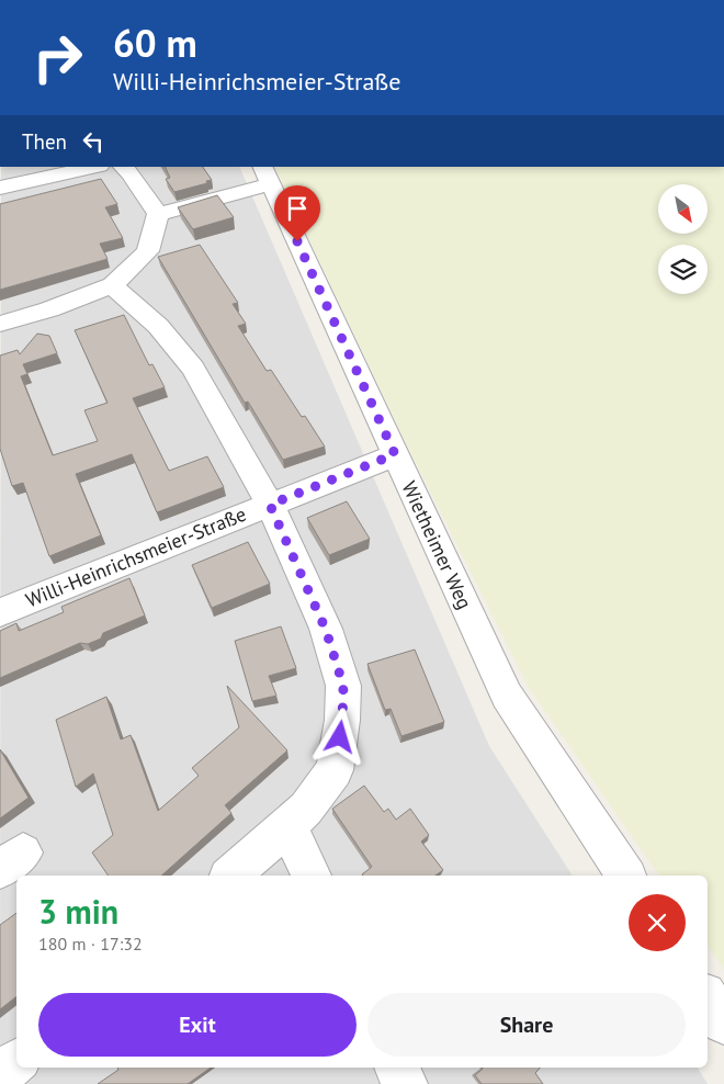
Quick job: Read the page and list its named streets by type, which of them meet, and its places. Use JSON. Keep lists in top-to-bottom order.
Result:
{
  "streets": {
    "street": ["Wietheimer Weg", "Willi-Heinrichsmeier-Straße"]
  },
  "crossings": [
    ["Wietheimer Weg", "Willi-Heinrichsmeier-Straße"]
  ],
  "north": "bottom right",
  "page": {
    "turn": ["60 m", "Willi-Heinrichsmeier-Straße"],
    "then": "Then",
    "heading": ["3 min", "180 m · 17:32"],
    "buttons": ["Exit", "Share"]
  }
}
